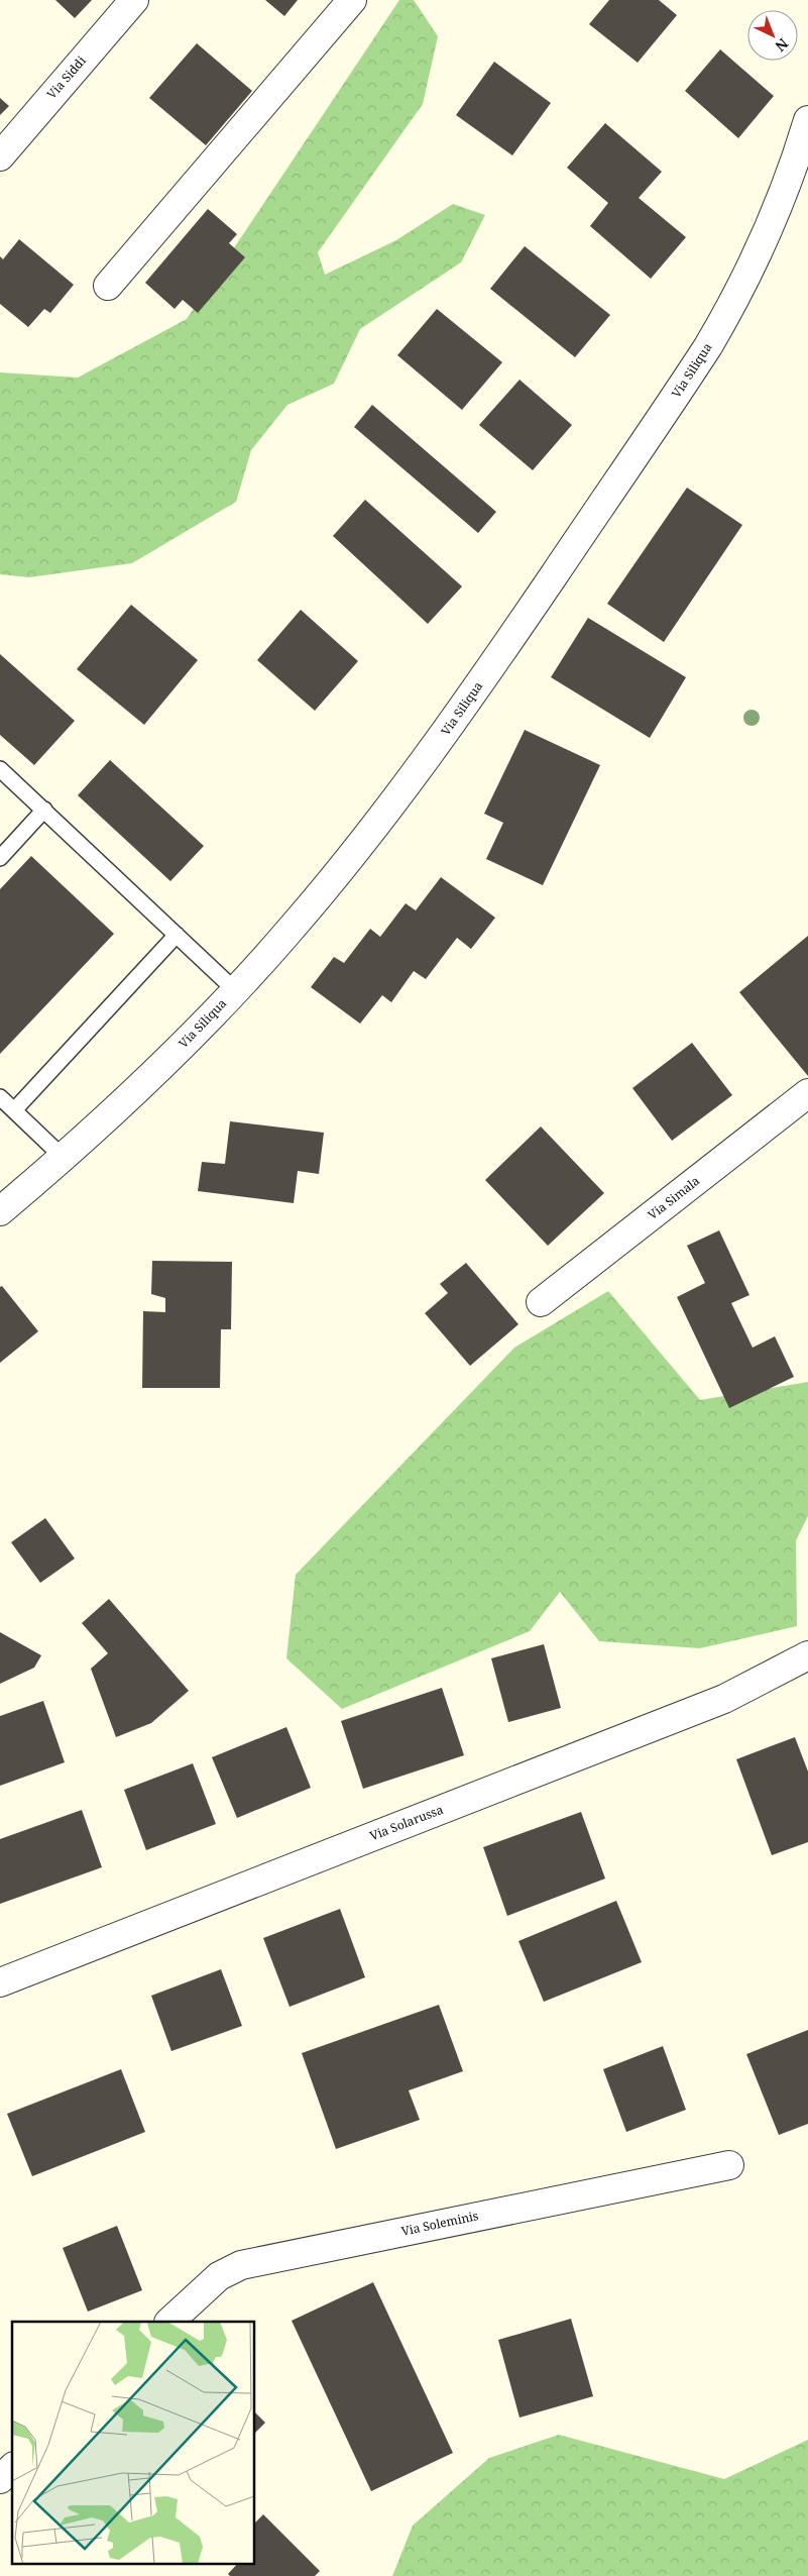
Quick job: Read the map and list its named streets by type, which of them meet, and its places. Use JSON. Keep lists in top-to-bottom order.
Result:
{
  "streets": {
    "street": [
      "Via Siddi",
      "Via Siliqua",
      "Via Simala",
      "Via Solarussa",
      "Via Soleminis"
    ]
  },
  "north": "bottom right"
}
